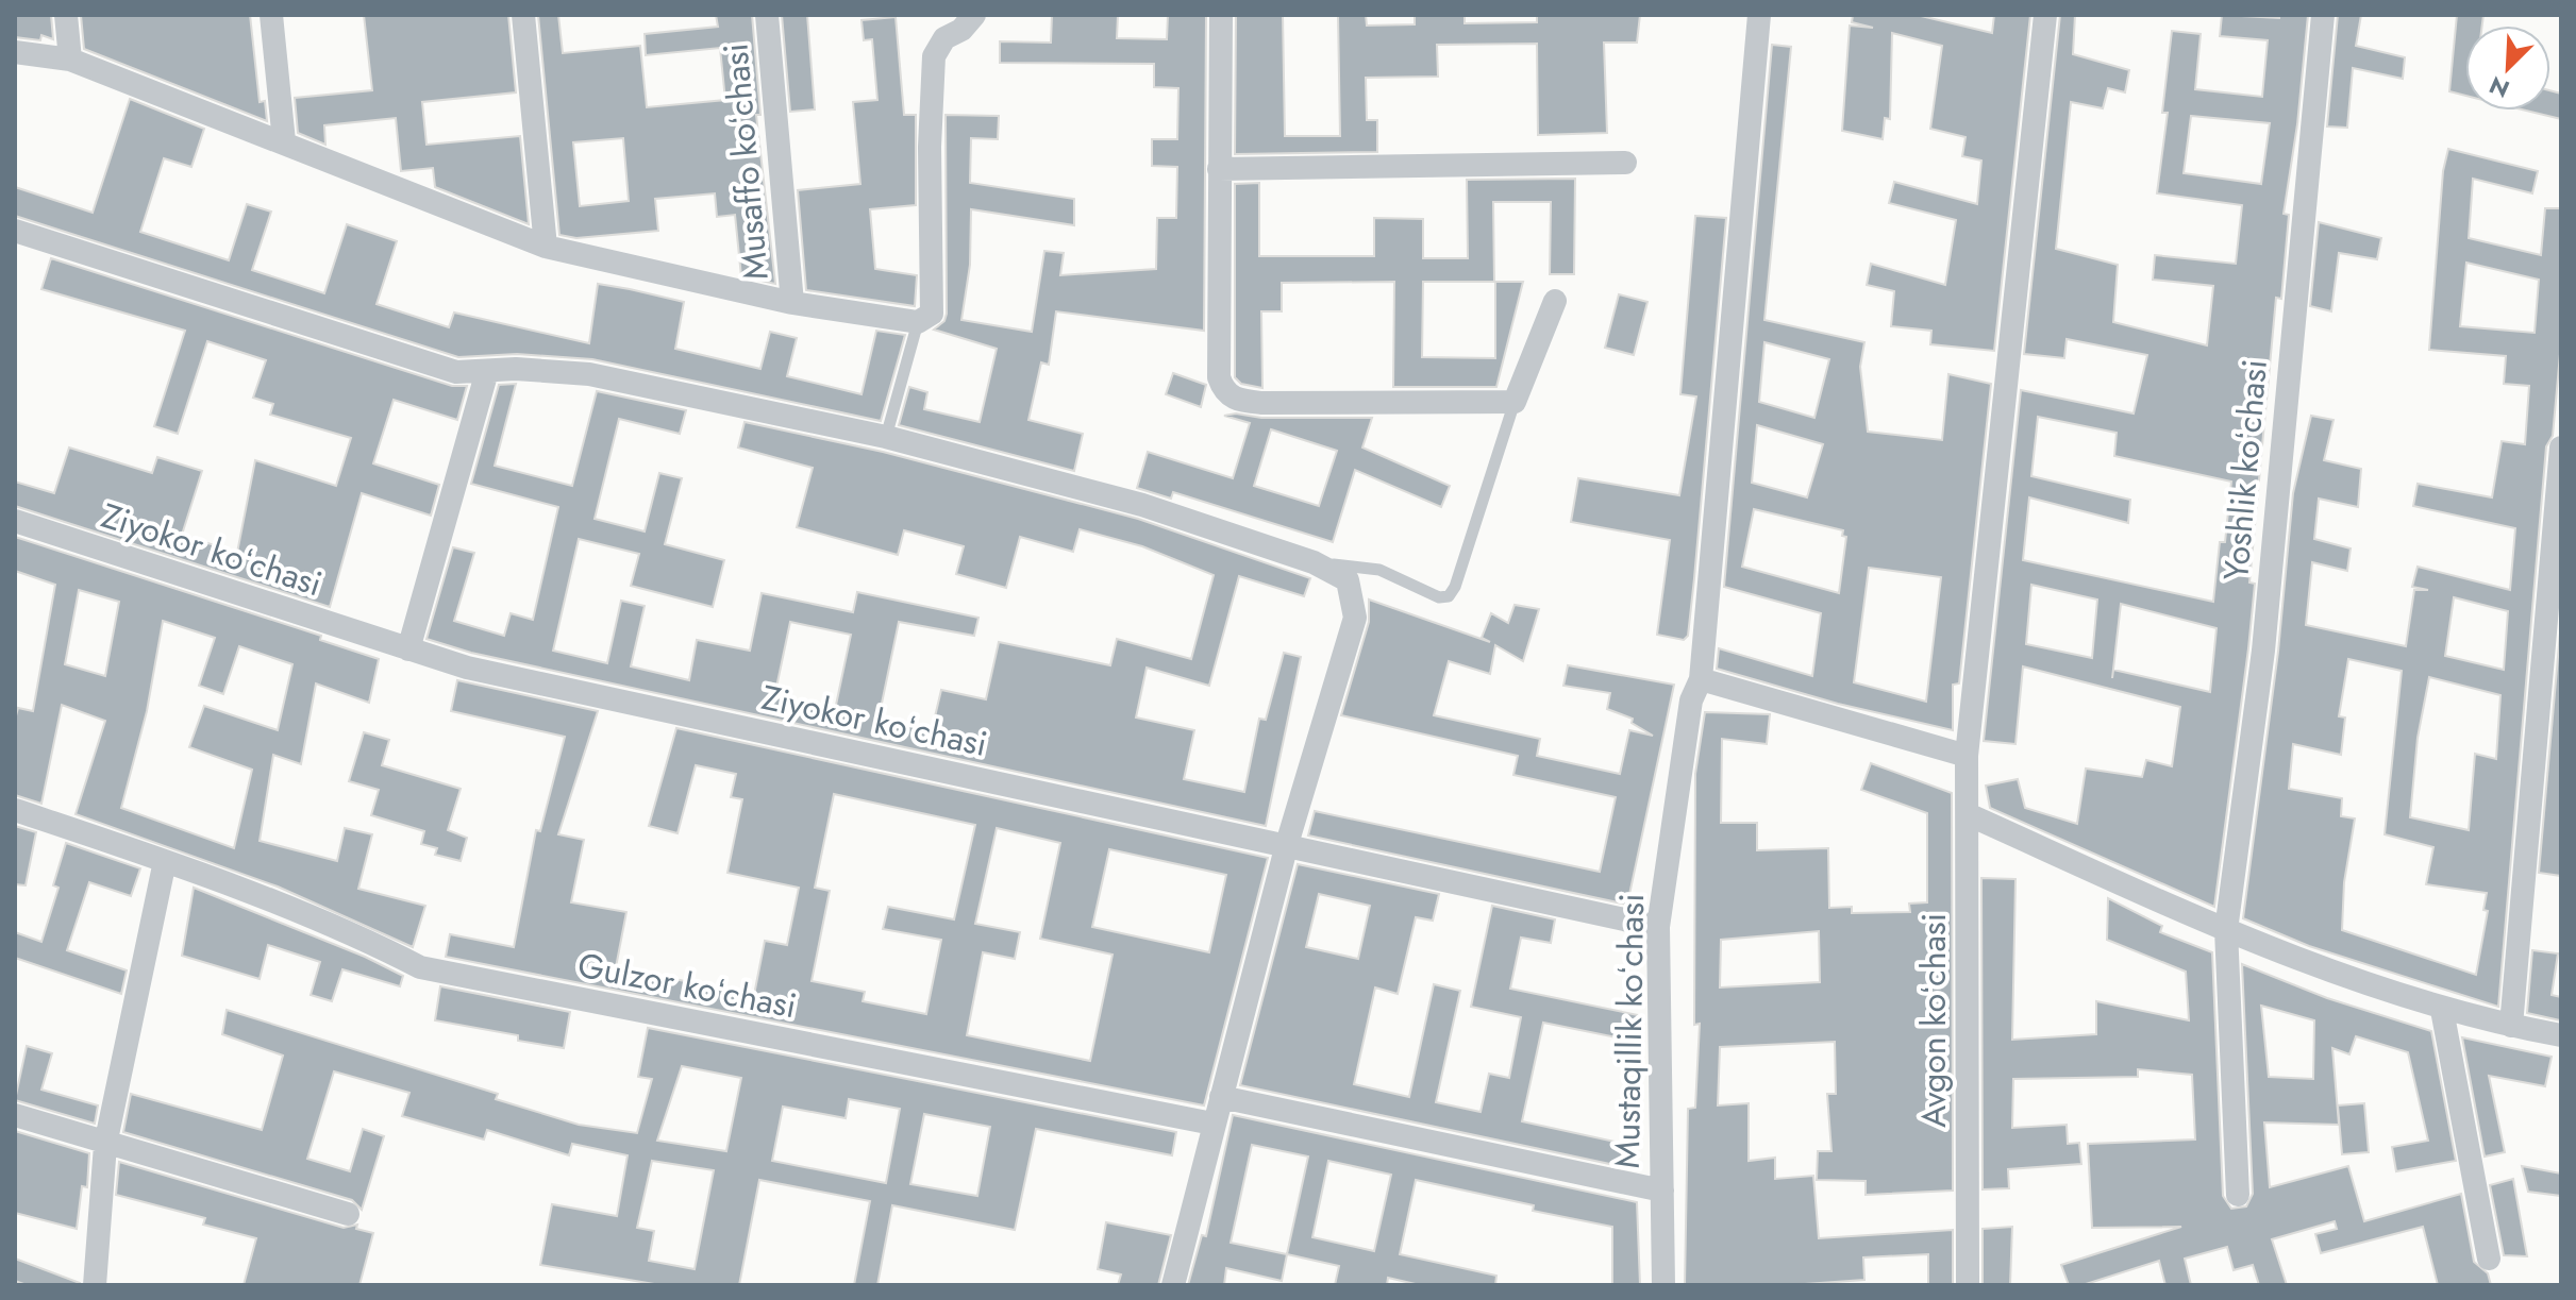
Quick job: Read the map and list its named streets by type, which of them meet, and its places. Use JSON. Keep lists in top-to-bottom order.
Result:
{
  "streets": {
    "street": [
      "Musaffo koʻchasi",
      "Yoshlik koʻchasi",
      "Ziyokor koʻchasi",
      "Gulzor koʻchasi",
      "Avgon koʻchasi",
      "Mustaqillik koʻchasi"
    ]
  },
  "crossings": [
    ["Ziyokor koʻchasi", "Mustaqillik koʻchasi"]
  ],
  "north": "bottom left"
}
